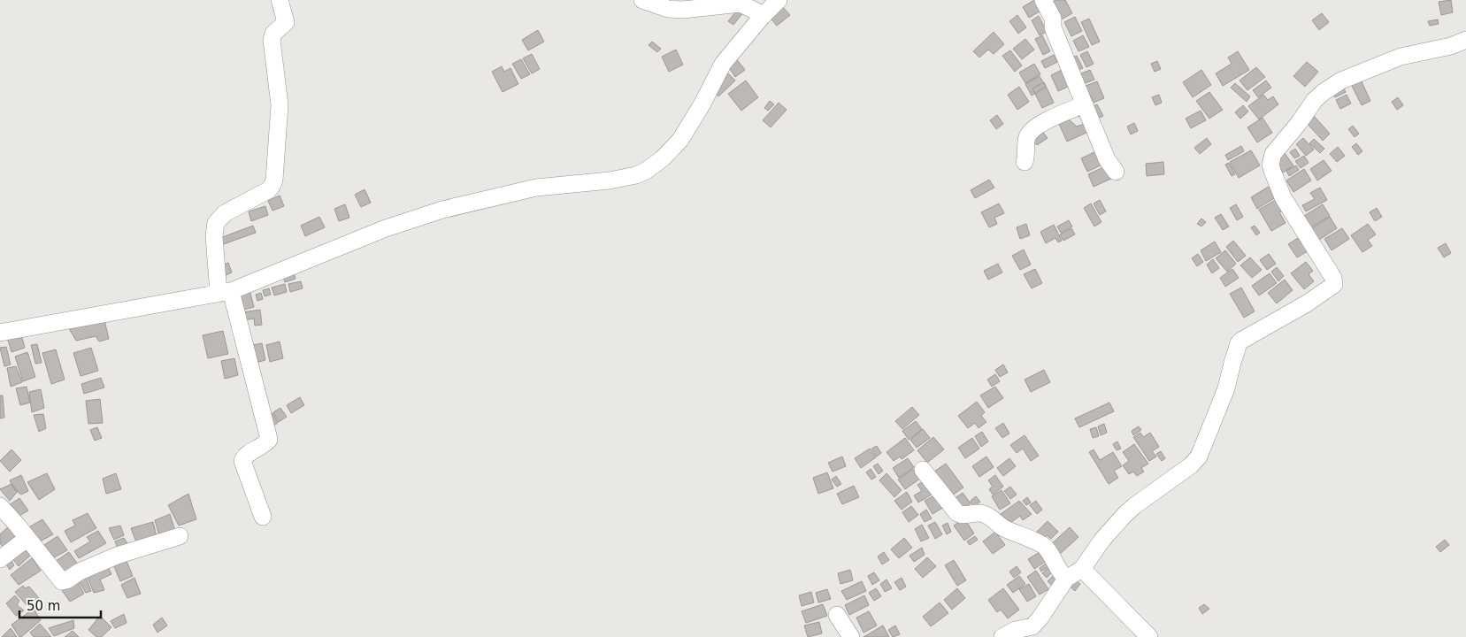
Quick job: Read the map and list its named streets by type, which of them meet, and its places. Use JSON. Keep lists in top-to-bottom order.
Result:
{
  "scale_bar": "50 m"
}
